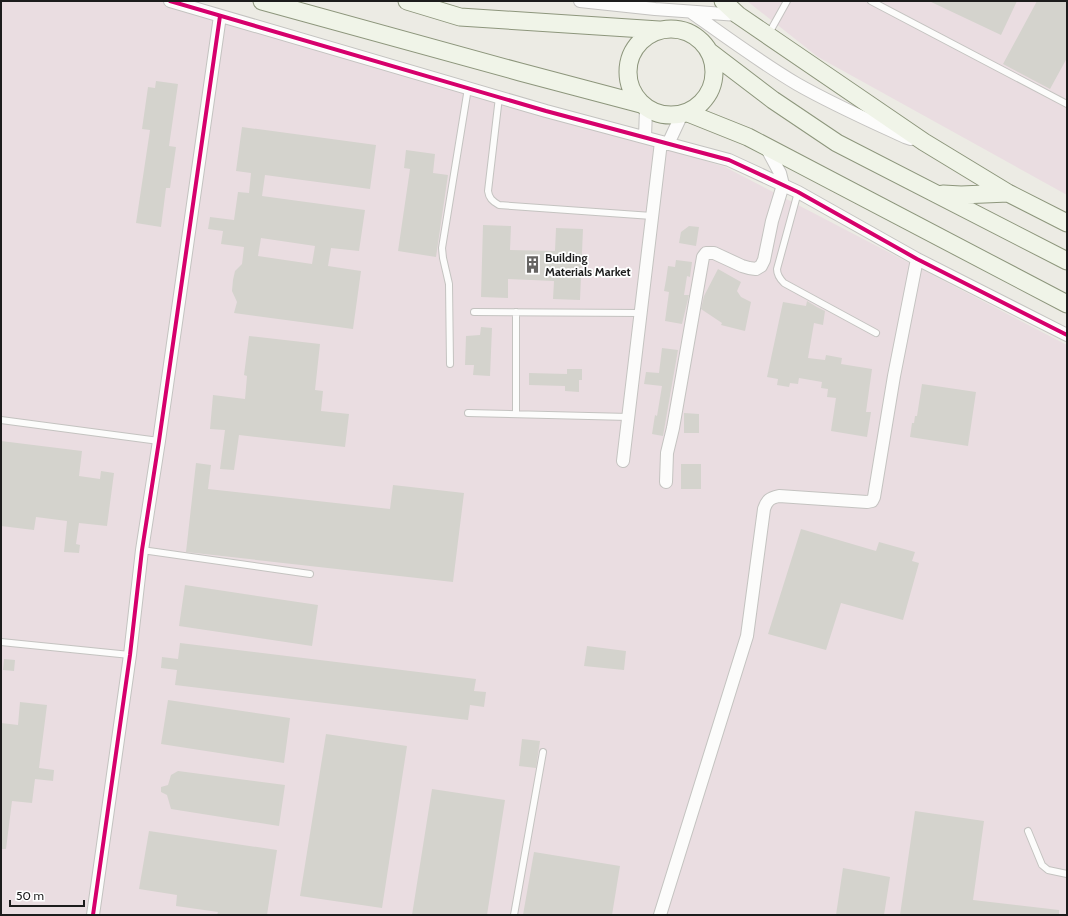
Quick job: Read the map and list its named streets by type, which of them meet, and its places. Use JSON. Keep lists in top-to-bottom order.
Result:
{
  "places": {
    "building": ["Building Materials Market"]
  },
  "scale_bar": "50 m"
}
